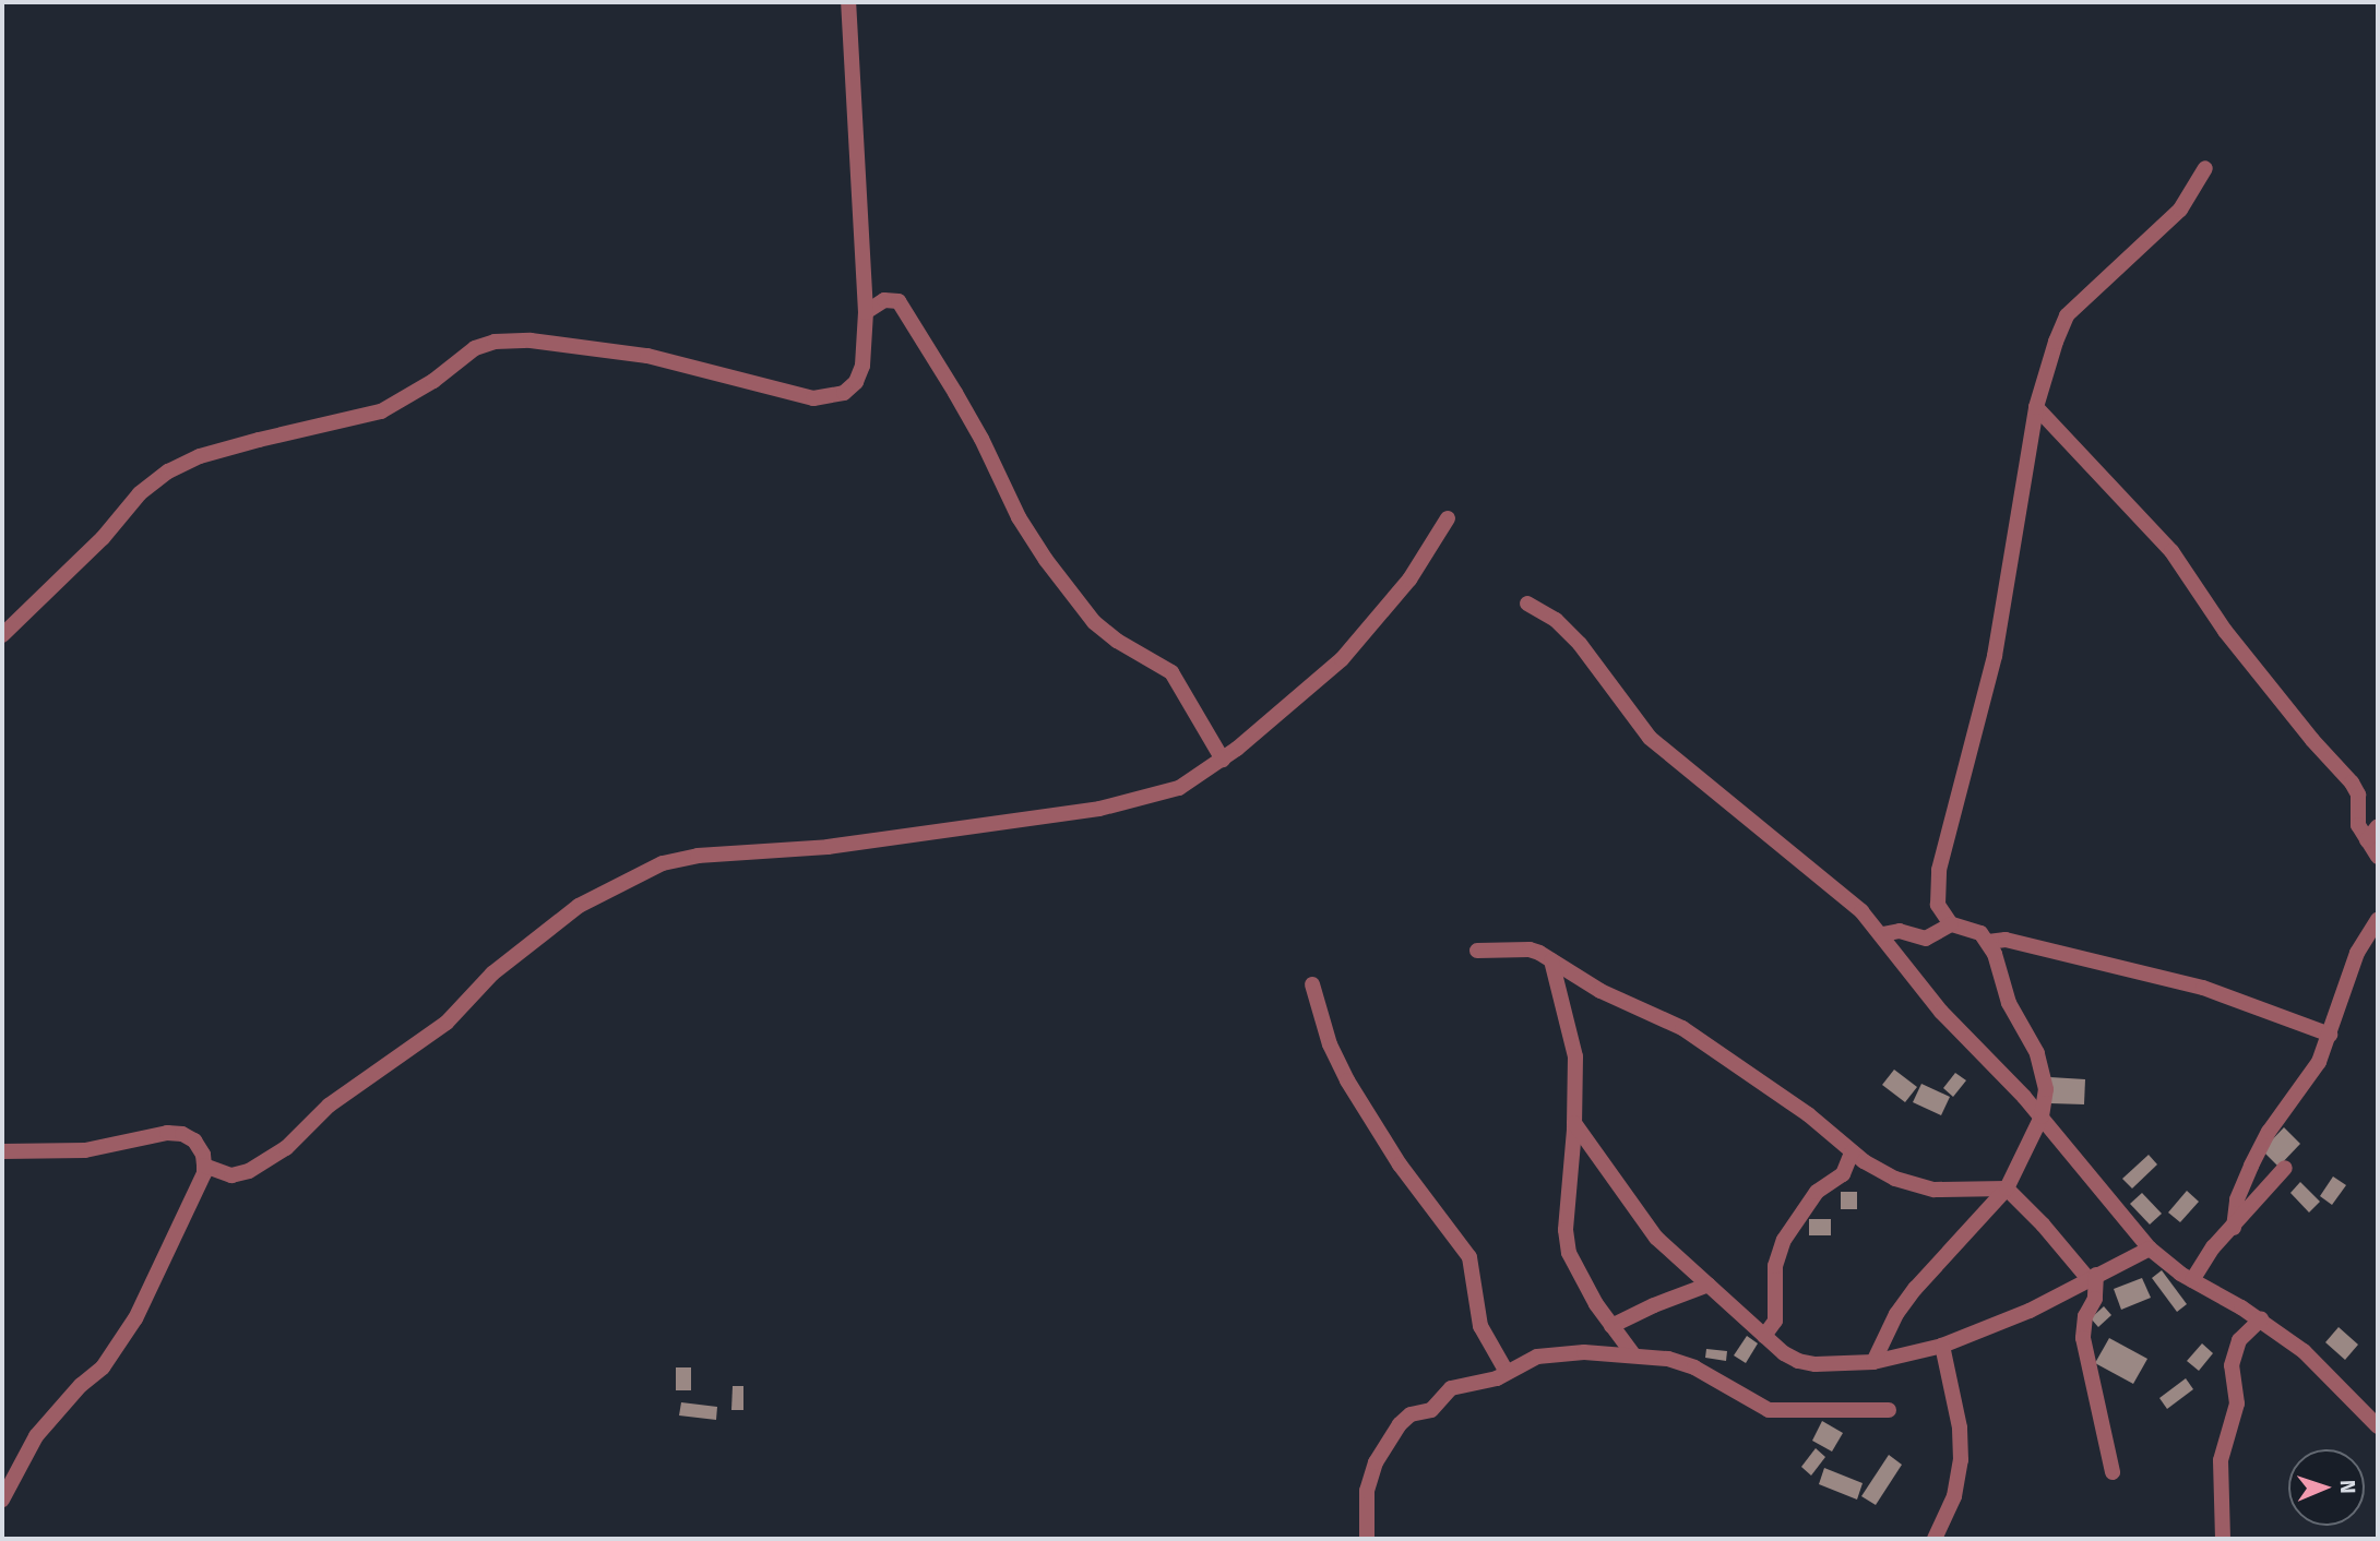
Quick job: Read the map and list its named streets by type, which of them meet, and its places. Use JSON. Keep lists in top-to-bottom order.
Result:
{
  "north": "right"
}
